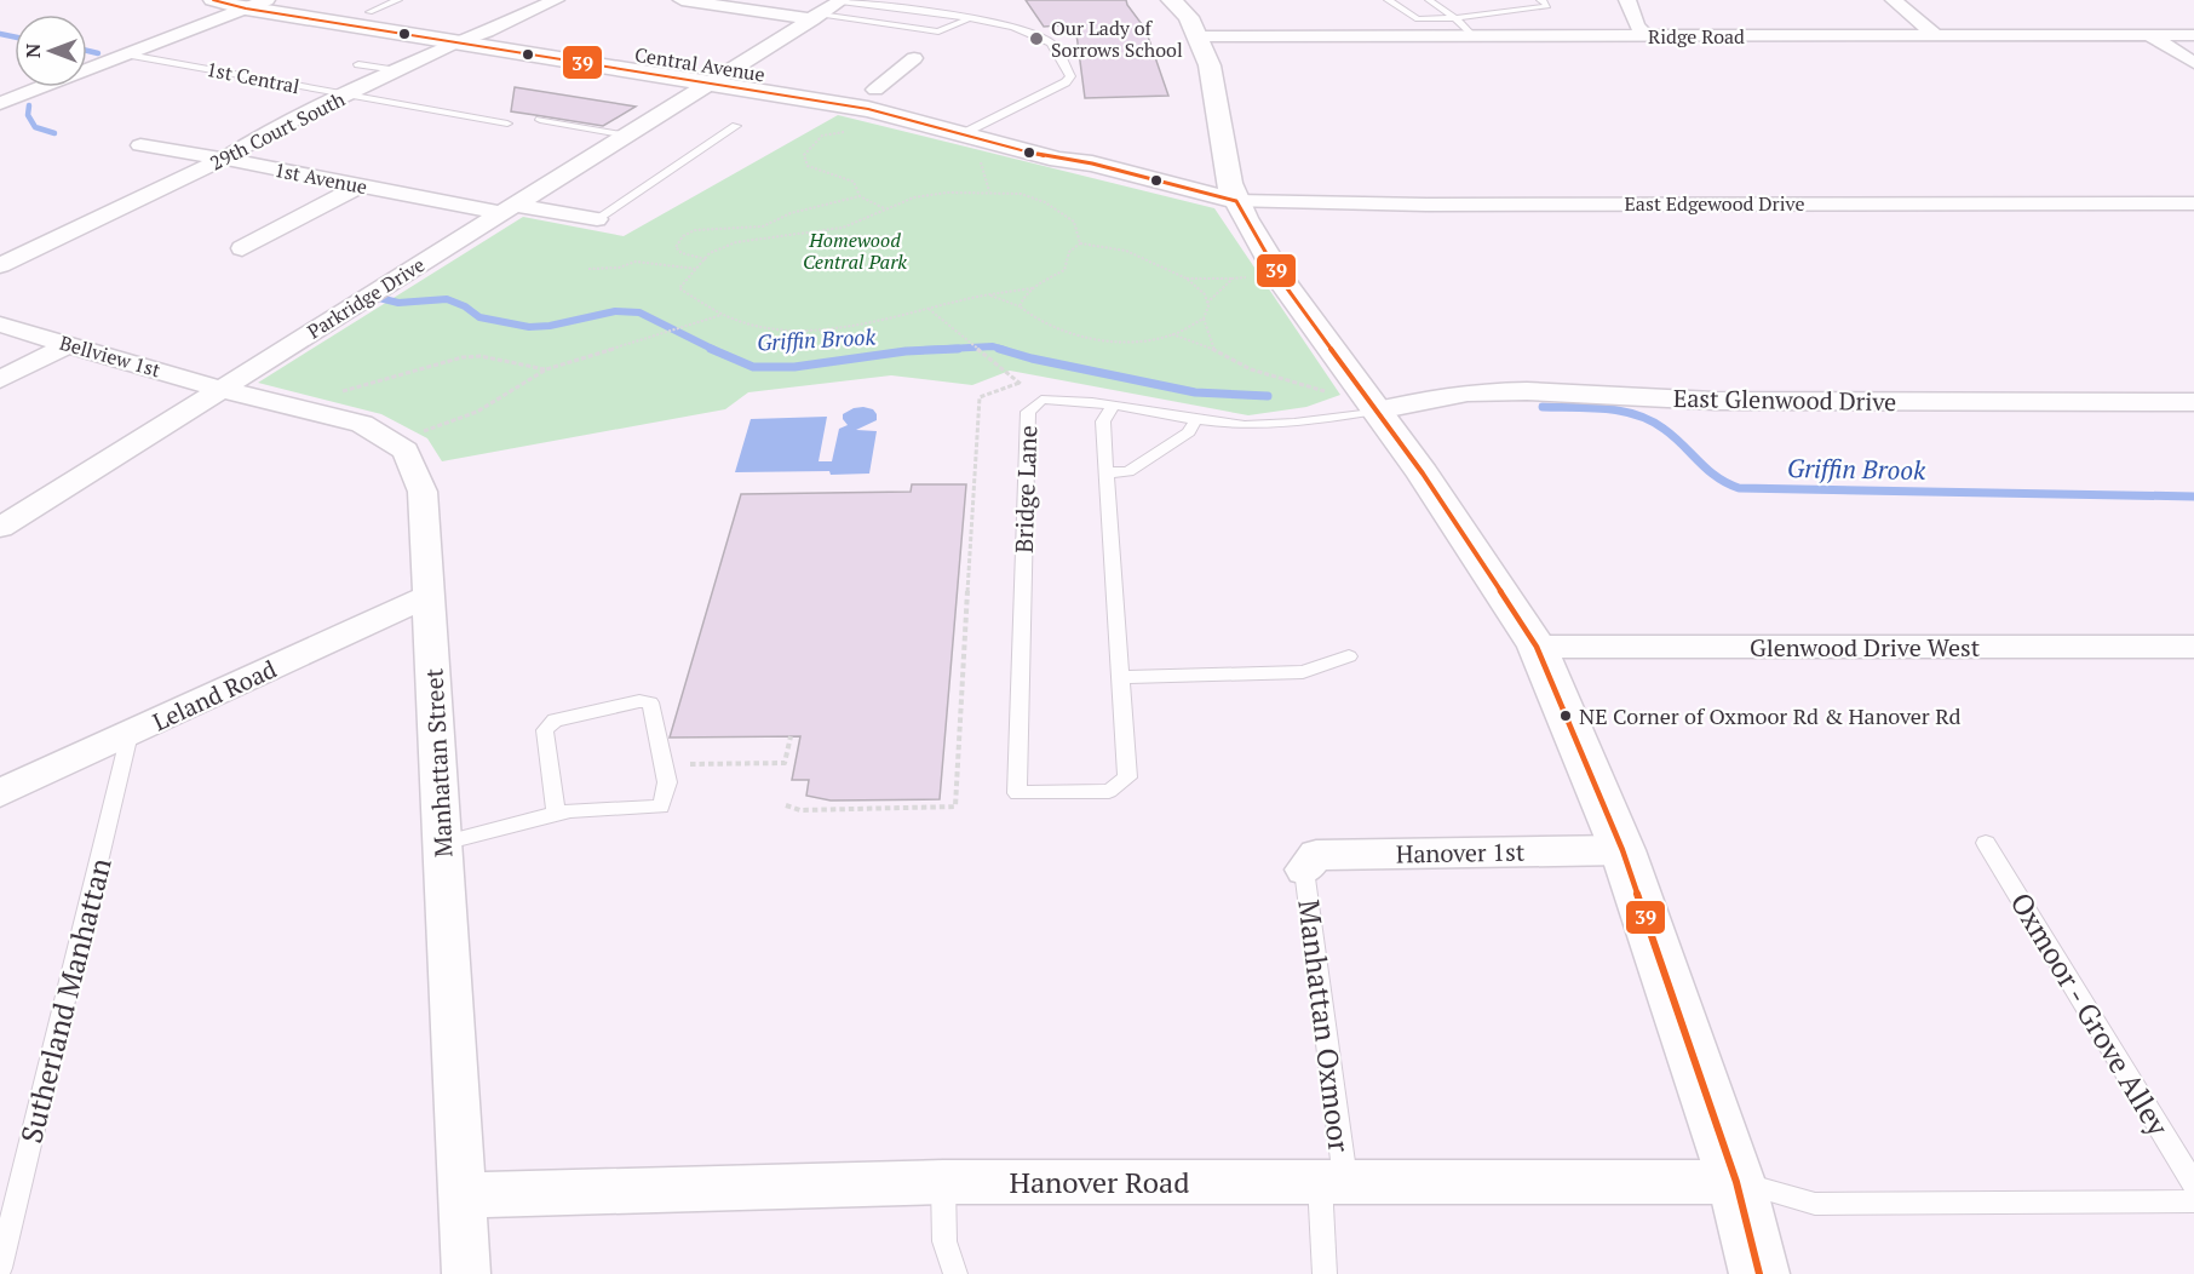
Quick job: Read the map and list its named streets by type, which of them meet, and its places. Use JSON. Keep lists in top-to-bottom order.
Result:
{
  "streets": {
    "main road": ["Central Avenue"],
    "street": [
      "Ridge Road",
      "29th Court South",
      "1st Avenue",
      "East Edgewood Drive",
      "Parkridge Drive",
      "Bellview 1st",
      "East Glenwood Drive",
      "Glenwood Drive West",
      "Leland Road",
      "Manhattan Street",
      "Hanover 1st",
      "Hanover Road"
    ],
    "lane": [
      "1st Central",
      "Bridge Lane",
      "Sutherland Manhattan",
      "Oxmoor - Grove Alley",
      "Manhattan Oxmoor"
    ]
  },
  "crossings": [
    ["Central Avenue", "29th Court South"],
    ["Central Avenue", "East Edgewood Drive"],
    ["Central Avenue", "Parkridge Drive"],
    ["1st Central", "29th Court South"],
    ["29th Court South", "1st Avenue"],
    ["1st Avenue", "Parkridge Drive"],
    ["Parkridge Drive", "Bellview 1st"],
    ["Parkridge Drive", "Manhattan Street"],
    ["Bellview 1st", "Manhattan Street"],
    ["East Glenwood Drive", "Bridge Lane"],
    ["Leland Road", "Manhattan Street"],
    ["Leland Road", "Sutherland Manhattan"],
    ["Manhattan Street", "Hanover Road"],
    ["Hanover 1st", "Manhattan Oxmoor"],
    ["Manhattan Oxmoor", "Hanover Road"]
  ],
  "water": ["Griffin Brook"],
  "parks": ["Homewood Central Park"],
  "places": ["Our Lady of Sorrows School", "NE Corner of Oxmoor Rd & Hanover Rd"],
  "lines": ["transit line 39"],
  "north": "left"
}
